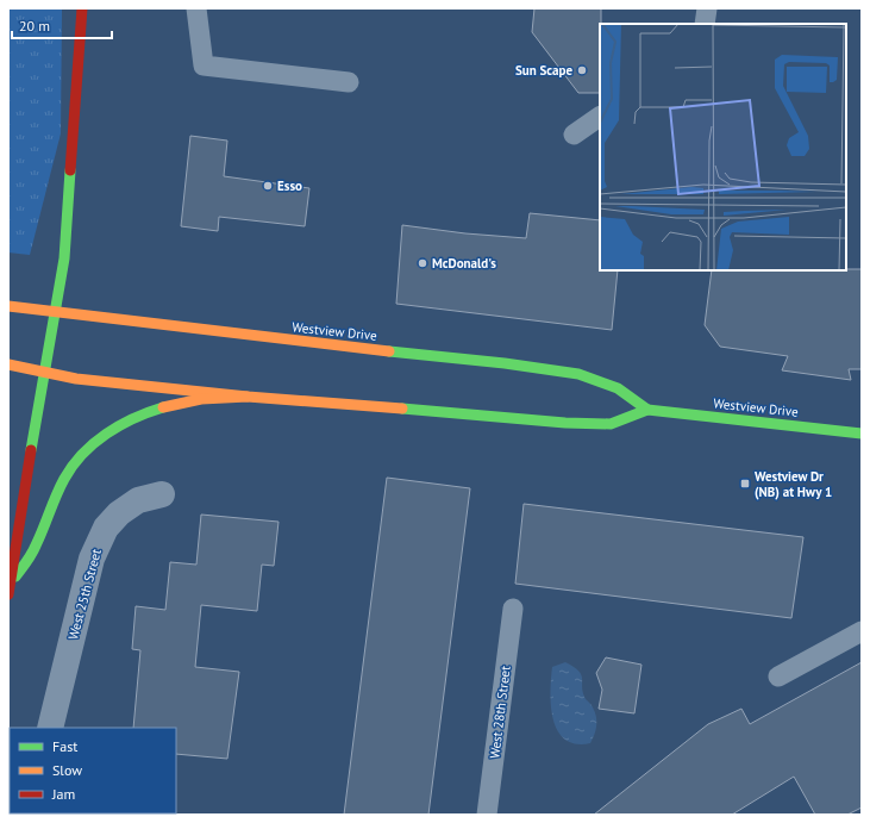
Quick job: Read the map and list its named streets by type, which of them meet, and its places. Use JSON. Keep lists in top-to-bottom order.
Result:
{
  "streets": {
    "main road": ["Westview Drive"],
    "street": ["West 25th Street"],
    "lane": ["West 28th Street"]
  },
  "places": {
    "other": ["Sun Scape", "Esso", "McDonald's"],
    "transit": ["Westview Dr (NB) at Hwy 1"]
  },
  "legend": ["Fast", "Slow", "Jam"],
  "scale_bar": "20 m"
}
